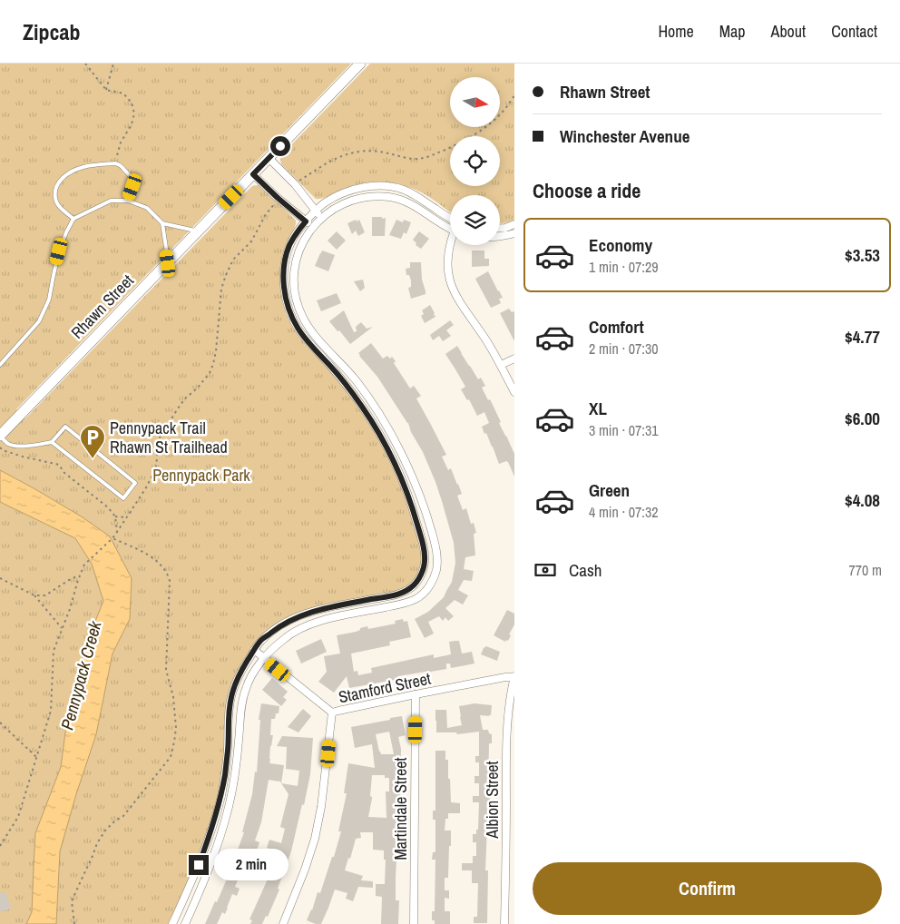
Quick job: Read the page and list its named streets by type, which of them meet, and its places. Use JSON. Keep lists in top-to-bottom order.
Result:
{
  "streets": {
    "main road": ["Rhawn Street"],
    "street": ["Stamford Street", "Albion Street", "Martindale Street"]
  },
  "crossings": [
    ["Stamford Street", "Albion Street"],
    ["Stamford Street", "Martindale Street"]
  ],
  "water": ["Pennypack Creek"],
  "parks": ["Pennypack Park"],
  "places": {
    "parking": ["Pennypack Trail Rhawn St Trailhead"]
  },
  "north": "right",
  "page": {
    "header": "Zipcab",
    "nav": [
      "Home",
      "Map",
      "About",
      "Contact"
    ],
    "banner": ["Rhawn Street", "Winchester Avenue"],
    "heading": "Choose a ride",
    "list": [
      {
        "name": "Economy",
        "note": "1 min · 07:29",
        "value": "$3.53"
      },
      {
        "name": "Comfort",
        "note": "2 min · 07:30",
        "value": "$4.77"
      },
      {
        "name": "XL",
        "note": "3 min · 07:31",
        "value": "$6.00"
      },
      {
        "name": "Green",
        "note": "4 min · 07:32",
        "value": "$4.08"
      }
    ],
    "pay": ["Cash", "770 m"],
    "bubble": "2 min",
    "buttons": "Confirm"
  }
}
